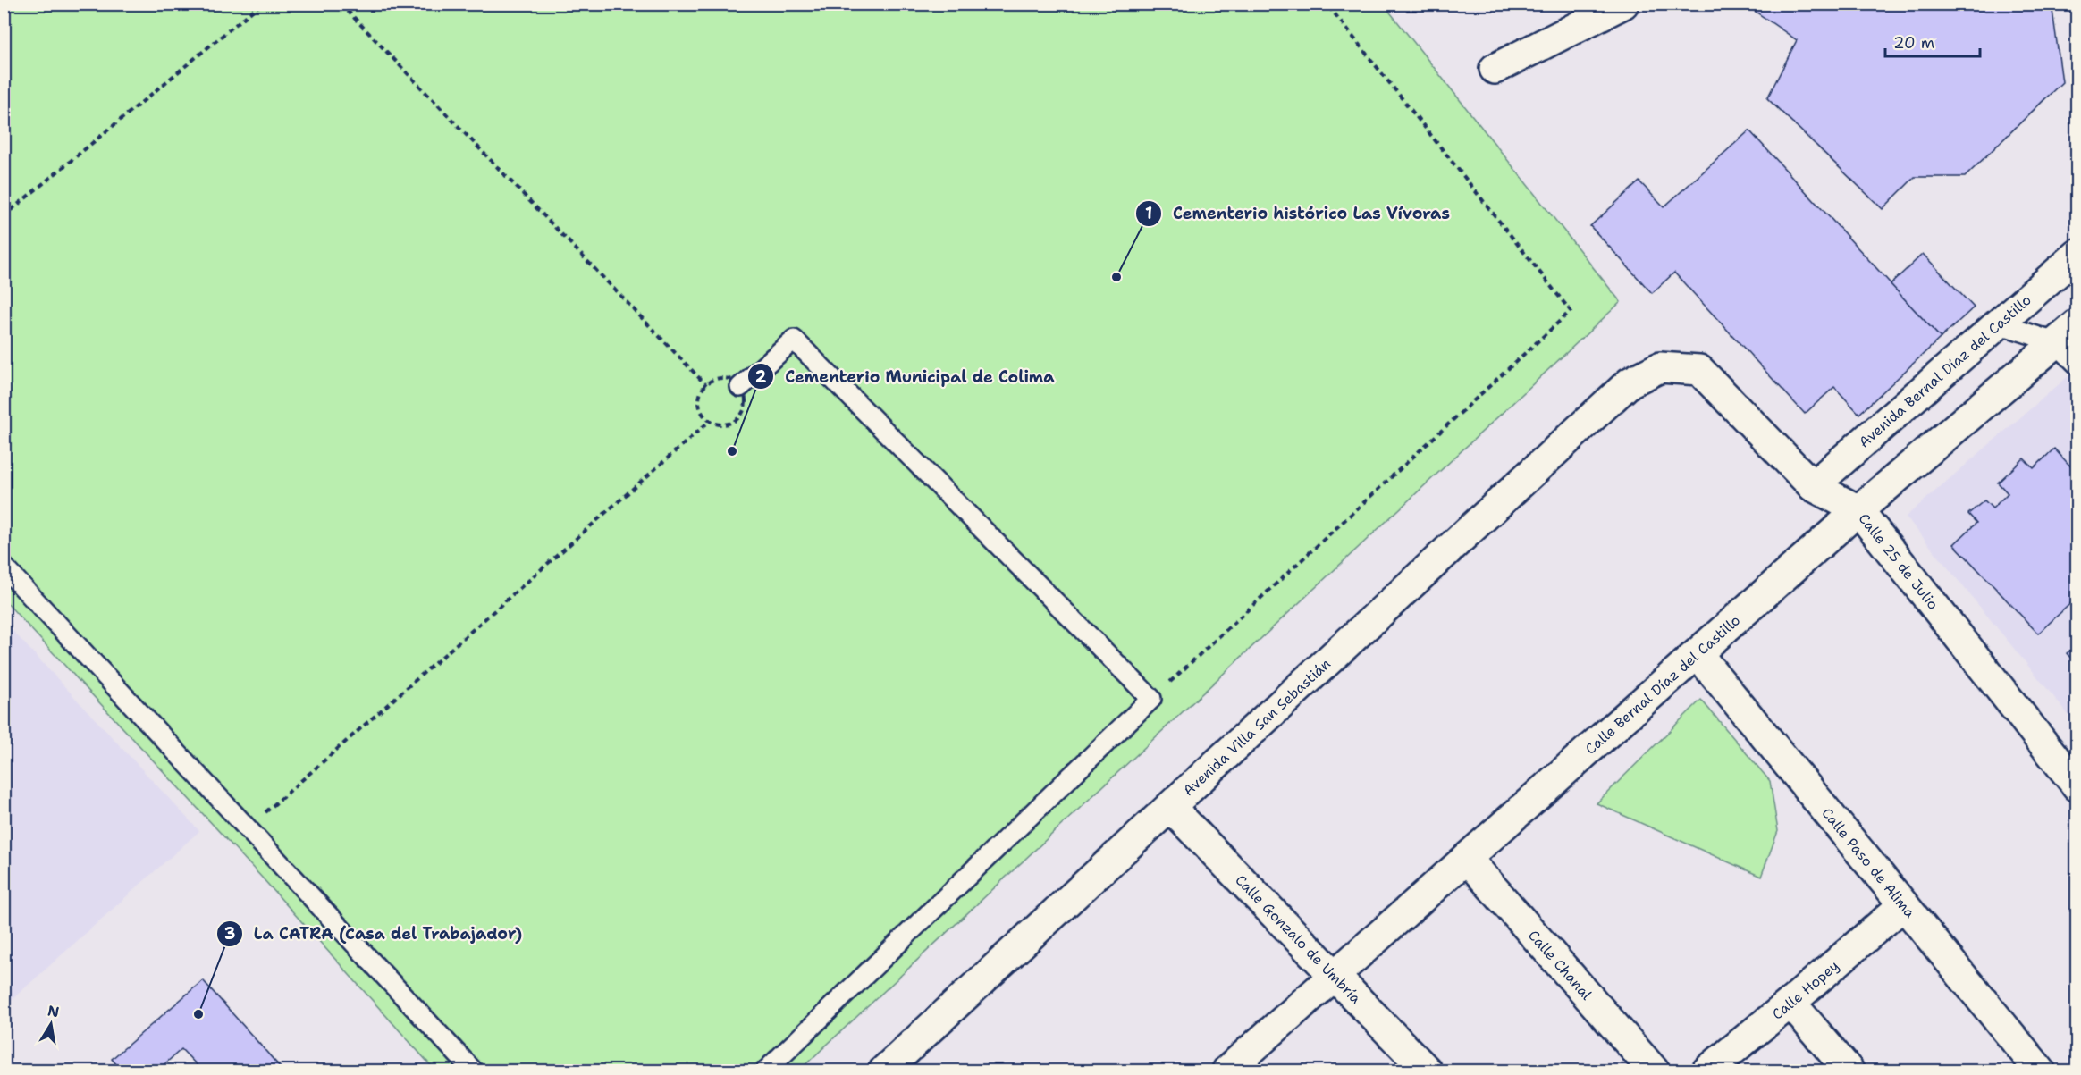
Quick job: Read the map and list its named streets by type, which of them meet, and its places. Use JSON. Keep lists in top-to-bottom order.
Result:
{
  "streets": {
    "street": [
      "Avenida Bernal Díaz del Castillo",
      "Calle 25 de Julio",
      "Calle Bernal Díaz del Castillo",
      "Avenida Villa San Sebastián",
      "Calle Paso de Alima",
      "Calle Gonzalo de Umbría",
      "Calle Chanal",
      "Calle Hopey"
    ]
  },
  "crossings": [
    ["Avenida Bernal Díaz del Castillo", "Calle 25 de Julio"],
    ["Calle 25 de Julio", "Calle Bernal Díaz del Castillo"],
    ["Calle 25 de Julio", "Avenida Villa San Sebastián"],
    ["Calle Bernal Díaz del Castillo", "Calle Paso de Alima"],
    ["Calle Bernal Díaz del Castillo", "Calle Gonzalo de Umbría"],
    ["Calle Bernal Díaz del Castillo", "Calle Chanal"],
    ["Avenida Villa San Sebastián", "Calle Gonzalo de Umbría"],
    ["Calle Paso de Alima", "Calle Hopey"]
  ],
  "places": ["Cementerio histórico Las Vívoras", "Cementerio Municipal de Colima", "La CATRA (Casa del Trabajador)"],
  "scale_bar": "20 m",
  "north": "top"
}
